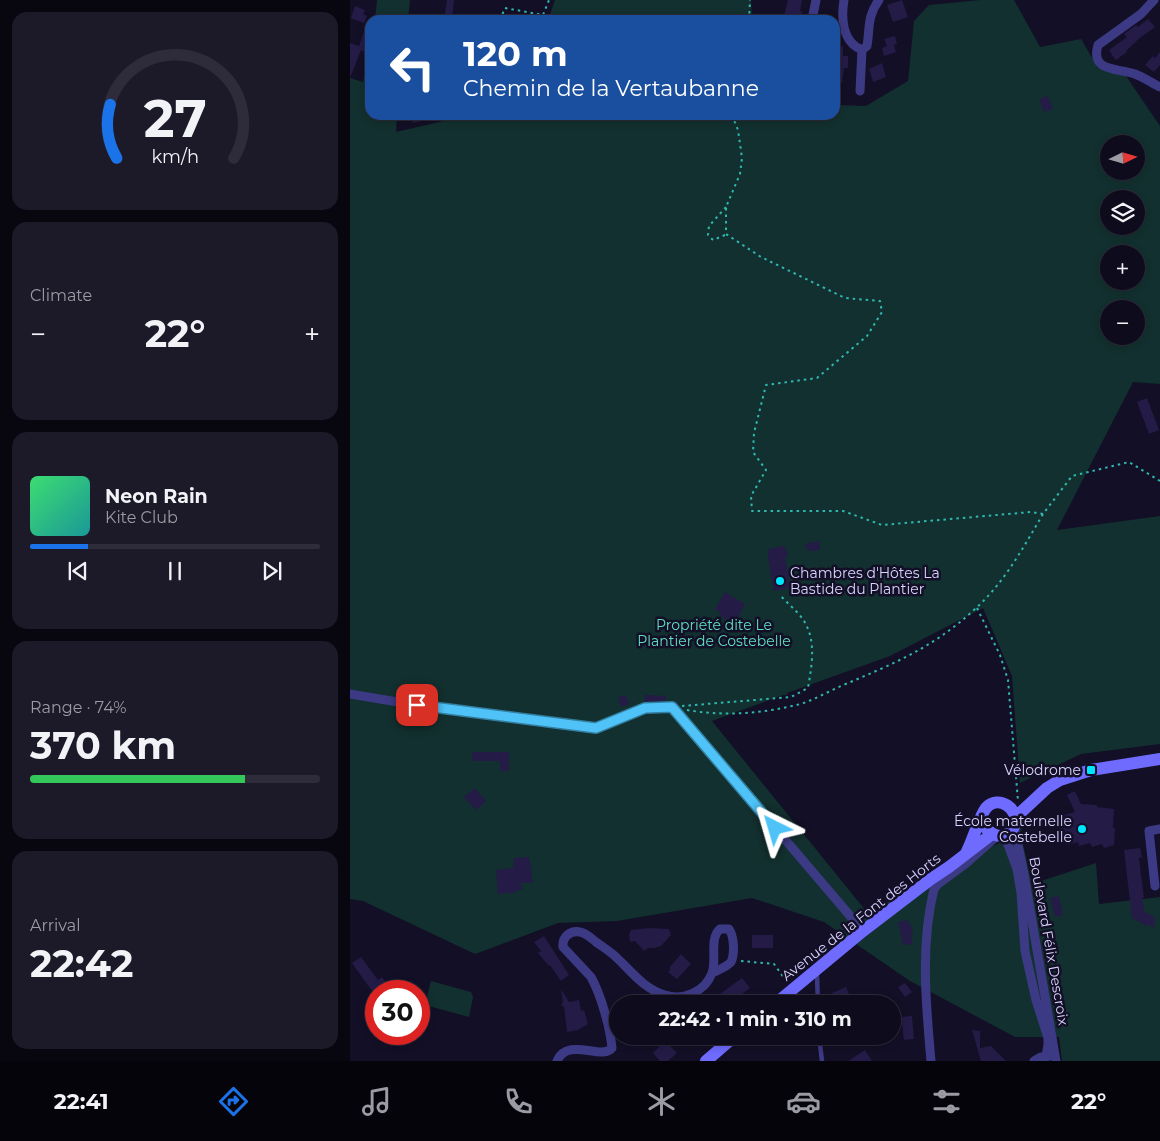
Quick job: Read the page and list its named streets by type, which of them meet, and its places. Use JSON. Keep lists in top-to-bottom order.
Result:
{
  "streets": {
    "main road": ["Avenue de la Font des Horts"],
    "street": ["Boulevard Félix Descroix"]
  },
  "crossings": [
    ["Avenue de la Font des Horts", "Boulevard Félix Descroix"]
  ],
  "parks": ["Propriété dite Le Plantier de Costebelle"],
  "places": {
    "other": ["Chambres d'Hôtes La Bastide du Plantier", "École maternelle Costebelle"],
    "transit": ["Vélodrome"]
  },
  "north": "right",
  "page": {
    "turn": ["120 m", "Chemin de la Vertaubanne"],
    "map_buttons": ["+", "−"],
    "tile": [
      "Climate",
      ["Range · 74%", "370 km"],
      ["Arrival", "22:42"]
    ],
    "heat": ["−", "22°", "+"],
    "song": ["Neon Rain", "Kite Club"],
    "limit": "30",
    "trip": "22:42 · 1 min · 310 m",
    "tabs": ["22:41", "22°"],
    "gauge": ["27", "km/h"]
  }
}
